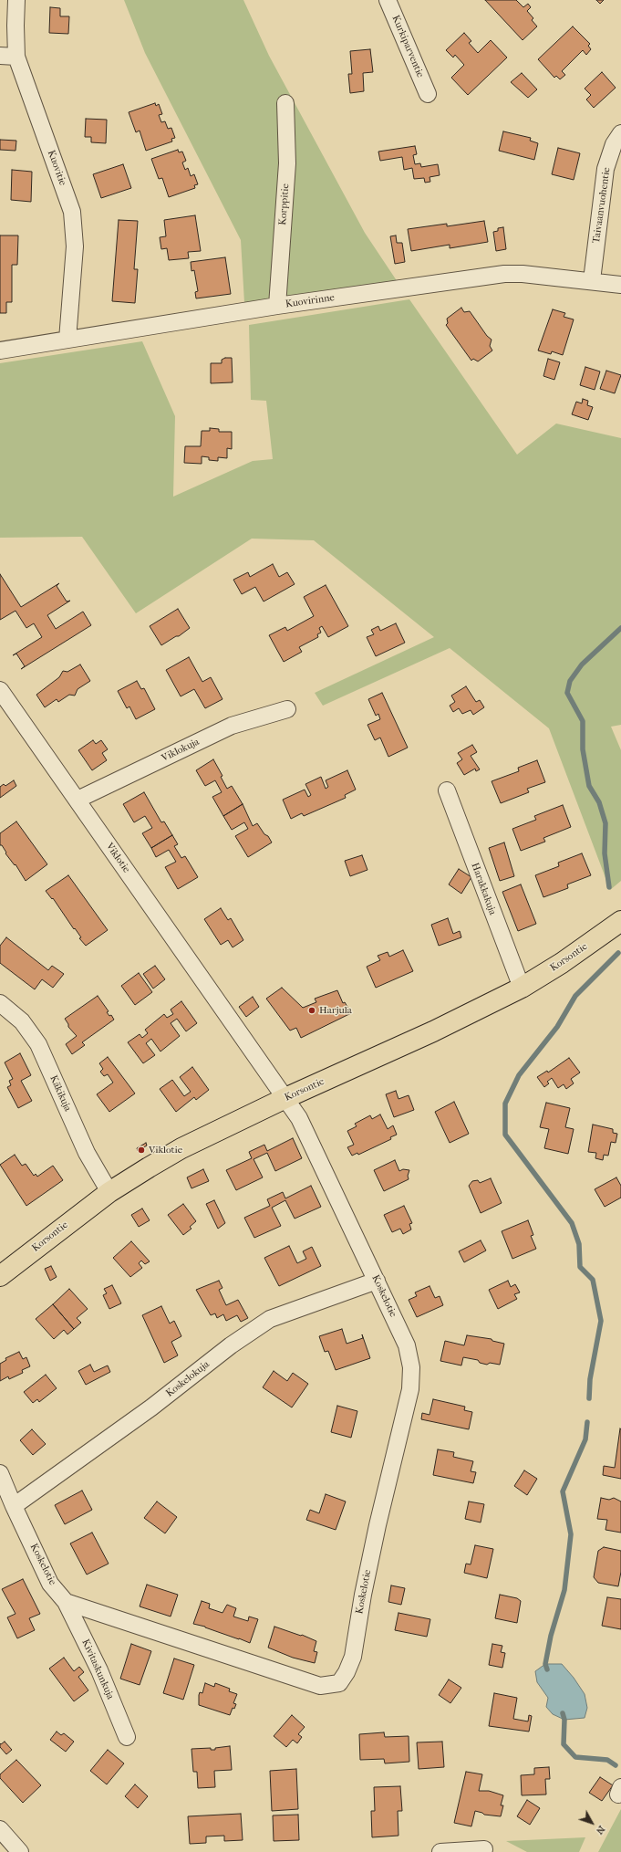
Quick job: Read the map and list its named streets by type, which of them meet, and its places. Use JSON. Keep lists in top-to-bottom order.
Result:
{
  "streets": {
    "main road": ["Korsontie"],
    "street": [
      "Kurkiparventie",
      "Kuovitie",
      "Korppitie",
      "Taivaanvuohentie",
      "Kuovirinne",
      "Viklokuja",
      "Viklotie",
      "Harakkakuja",
      "Käkikuja",
      "Koskelotie",
      "Koskelokuja",
      "Kivitaskunkuja"
    ]
  },
  "crossings": [
    ["Kuovitie", "Kuovirinne"],
    ["Korppitie", "Kuovirinne"],
    ["Taivaanvuohentie", "Kuovirinne"],
    ["Viklokuja", "Viklotie"],
    ["Viklotie", "Korsontie"],
    ["Viklotie", "Koskelotie"],
    ["Harakkakuja", "Korsontie"],
    ["Korsontie", "Käkikuja"],
    ["Korsontie", "Koskelotie"],
    ["Koskelotie", "Koskelokuja"],
    ["Koskelotie", "Kivitaskunkuja"]
  ],
  "places": ["Harjula", "Viklotie"],
  "north": "bottom right"
}
